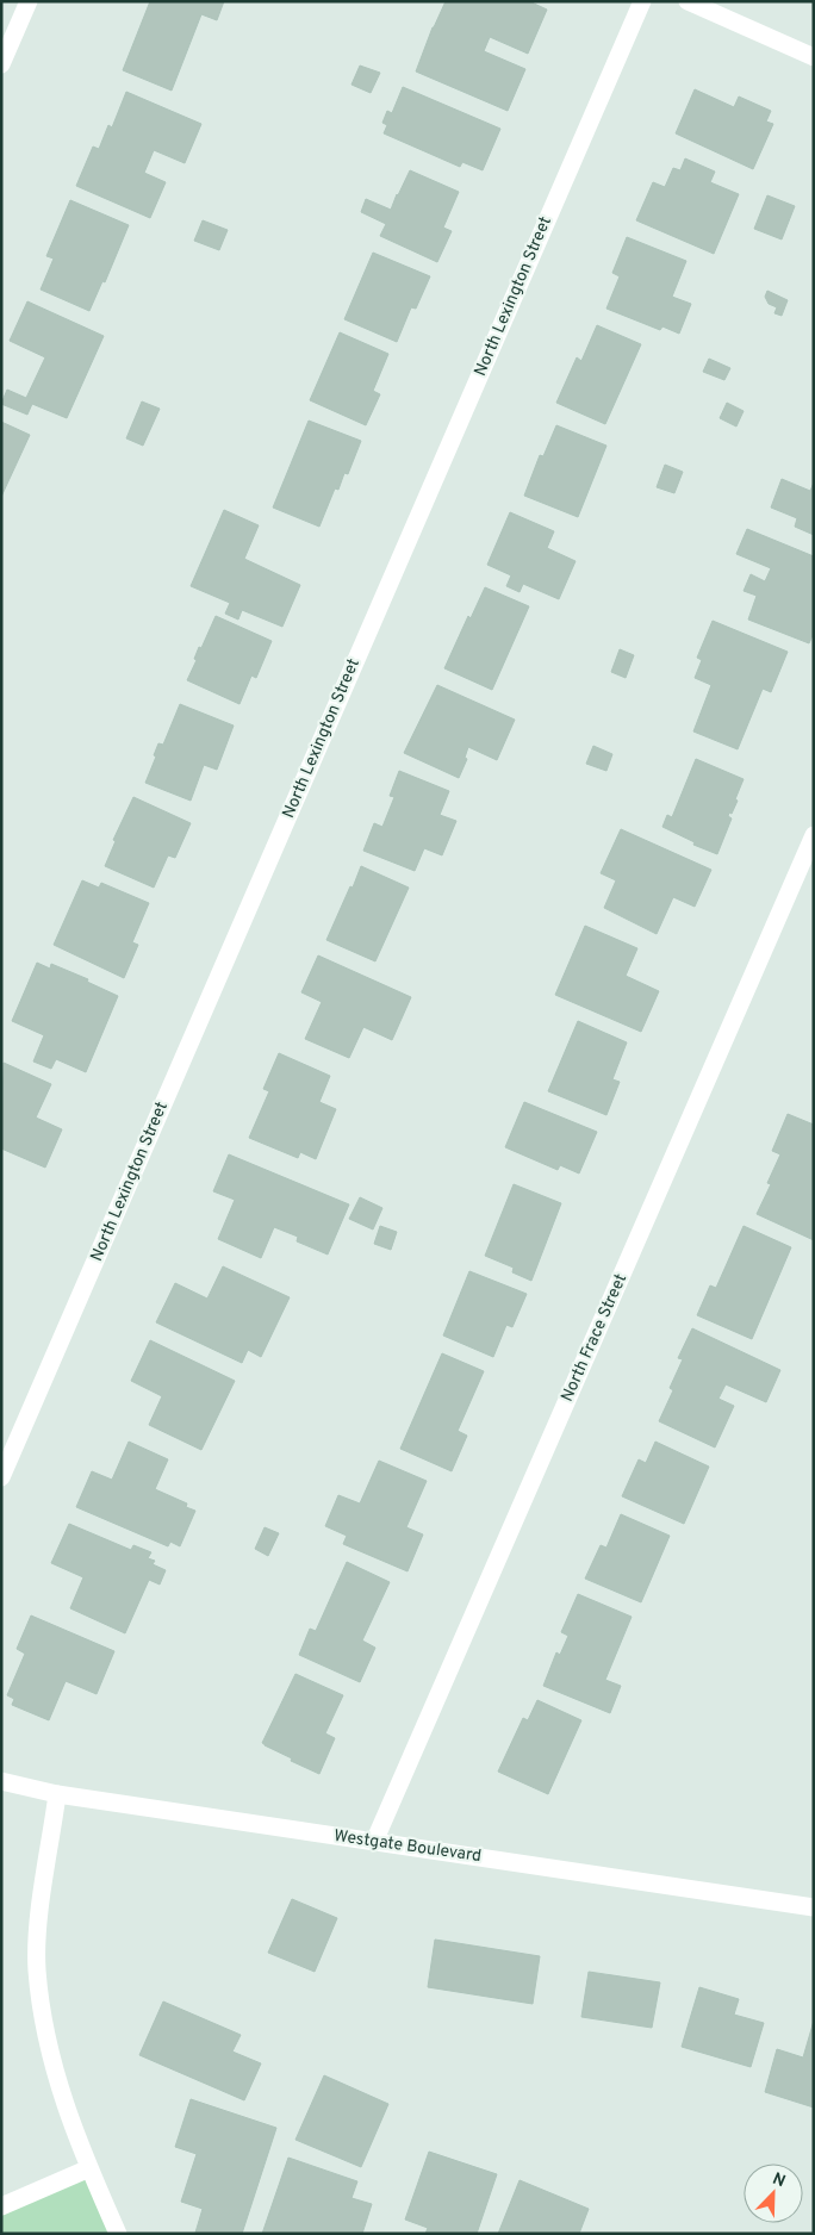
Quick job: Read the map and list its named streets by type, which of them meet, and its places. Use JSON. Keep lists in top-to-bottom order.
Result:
{
  "streets": {
    "street": ["North Lexington Street", "North Frace Street", "Westgate Boulevard"]
  },
  "crossings": [
    ["North Frace Street", "Westgate Boulevard"]
  ],
  "north": "top right"
}
